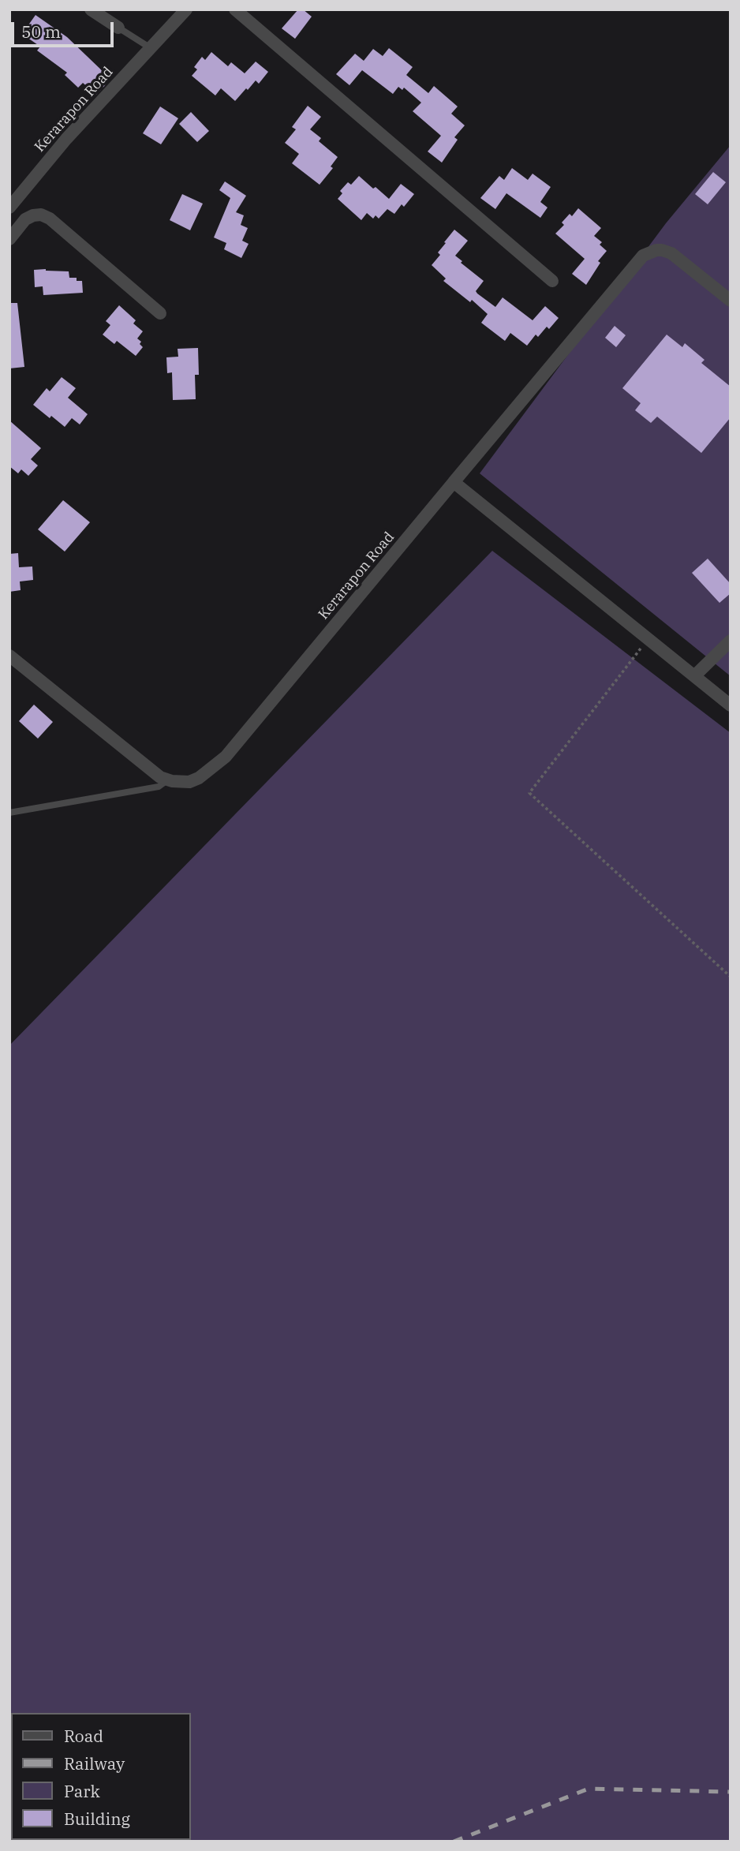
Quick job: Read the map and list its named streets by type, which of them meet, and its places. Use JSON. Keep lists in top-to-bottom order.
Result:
{
  "streets": {
    "street": ["Kerarapon Road"]
  },
  "legend": [
    "Road",
    "Railway",
    "Park",
    "Building"
  ],
  "scale_bar": "50 m"
}
